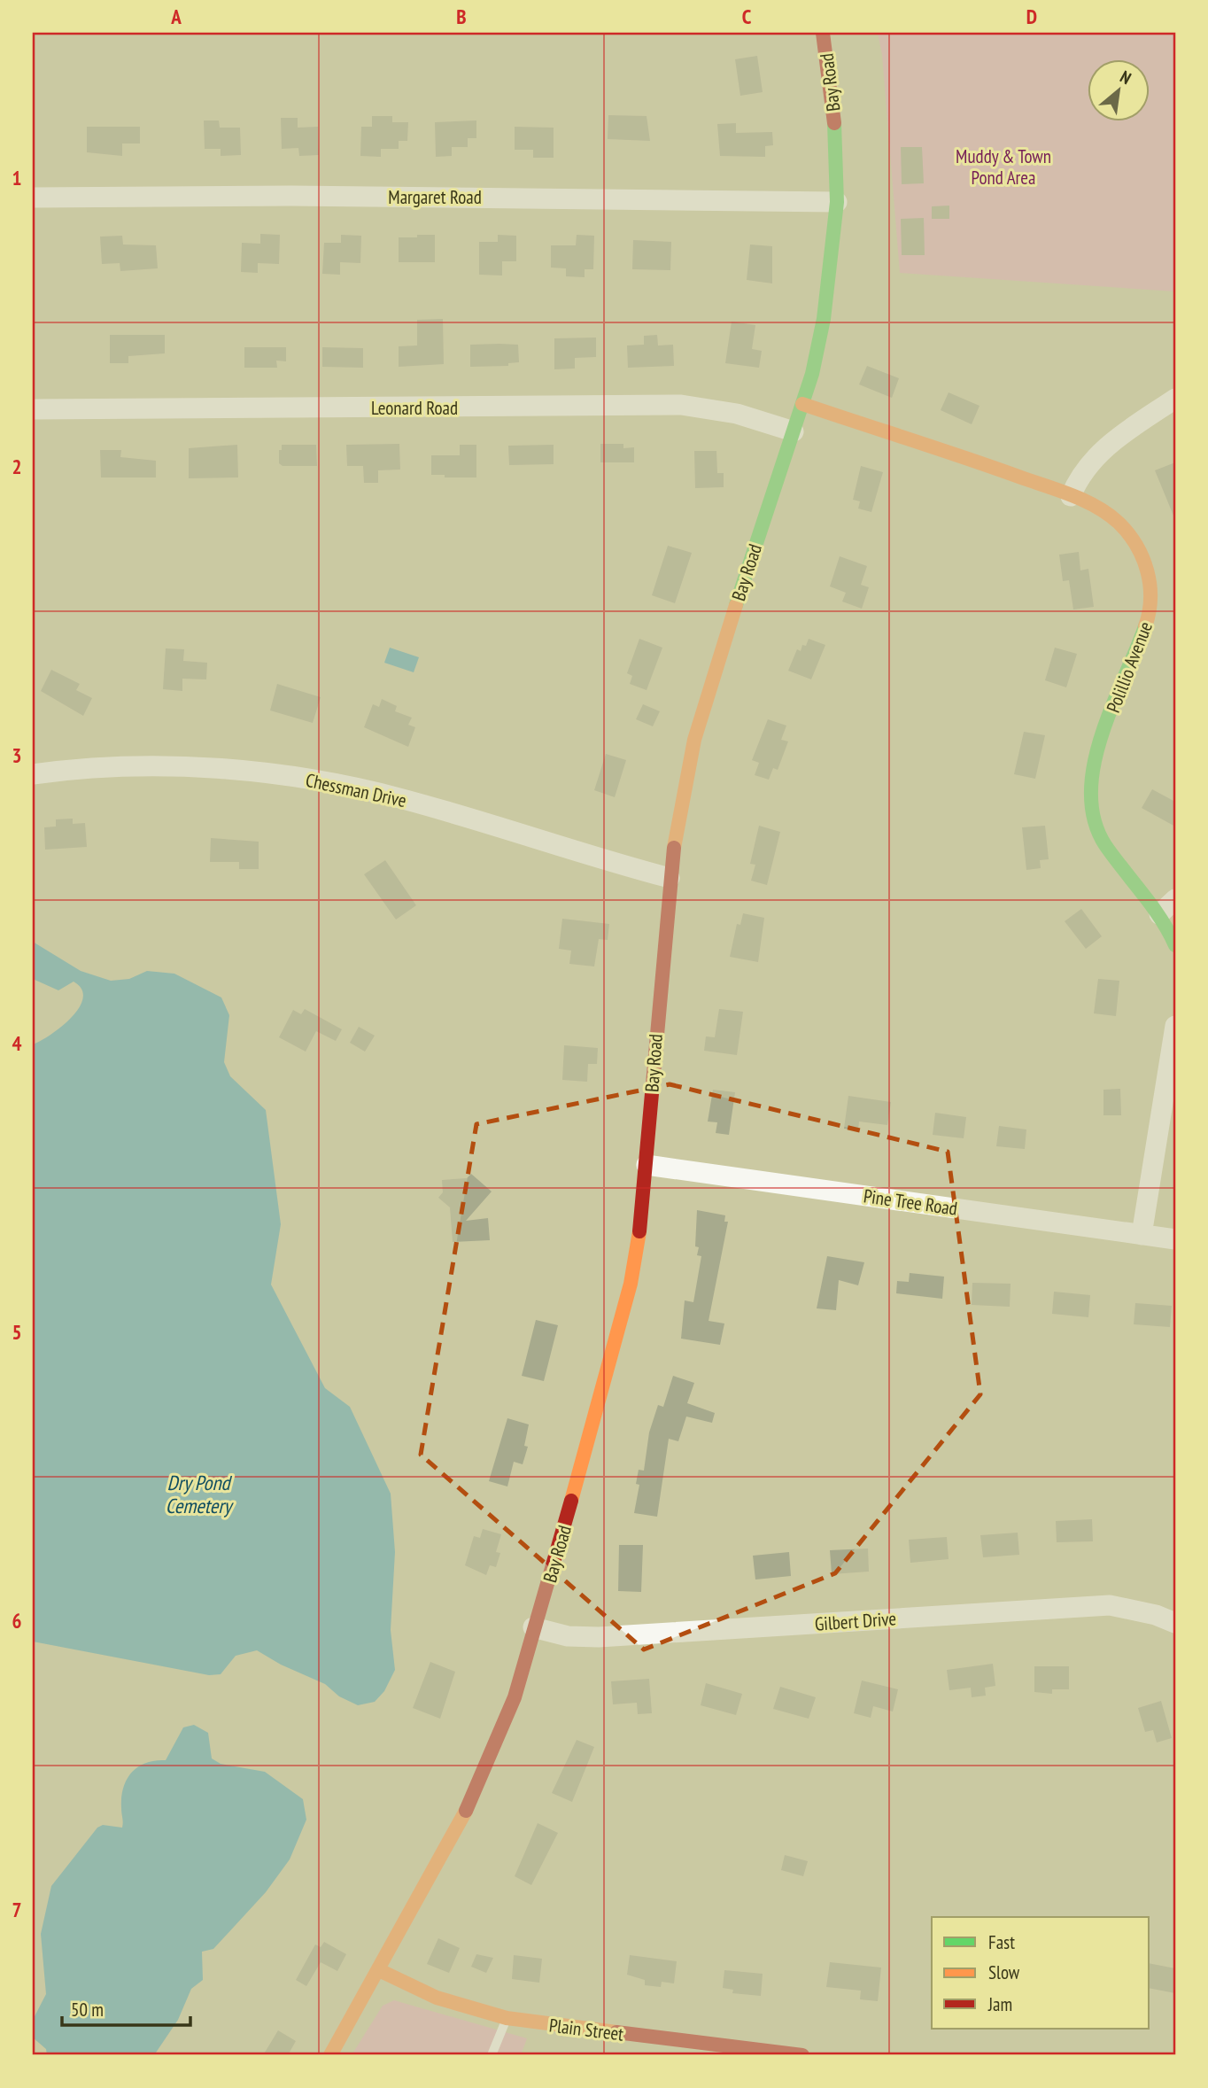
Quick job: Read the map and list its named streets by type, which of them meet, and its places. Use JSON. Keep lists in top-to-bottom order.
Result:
{
  "streets": {
    "main road": ["Bay Road", "Polillio Avenue", "Plain Street"],
    "street": [
      "Margaret Road",
      "Leonard Road",
      "Chessman Drive",
      "Pine Tree Road",
      "Gilbert Drive"
    ]
  },
  "crossings": [
    ["Bay Road", "Margaret Road"],
    ["Bay Road", "Leonard Road"],
    ["Bay Road", "Polillio Avenue"],
    ["Bay Road", "Chessman Drive"],
    ["Bay Road", "Pine Tree Road"],
    ["Bay Road", "Gilbert Drive"],
    ["Bay Road", "Plain Street"]
  ],
  "water": ["Dry Pond Cemetery"],
  "parks": ["Muddy & Town Pond Area"],
  "legend": ["Fast", "Slow", "Jam"],
  "scale_bar": "50 m",
  "north": "top right",
  "grid": {
    "columns": [
      "A",
      "B",
      "C",
      "D"
    ],
    "rows": [
      "1",
      "2",
      "3",
      "4",
      "5",
      "6",
      "7"
    ]
  }
}
